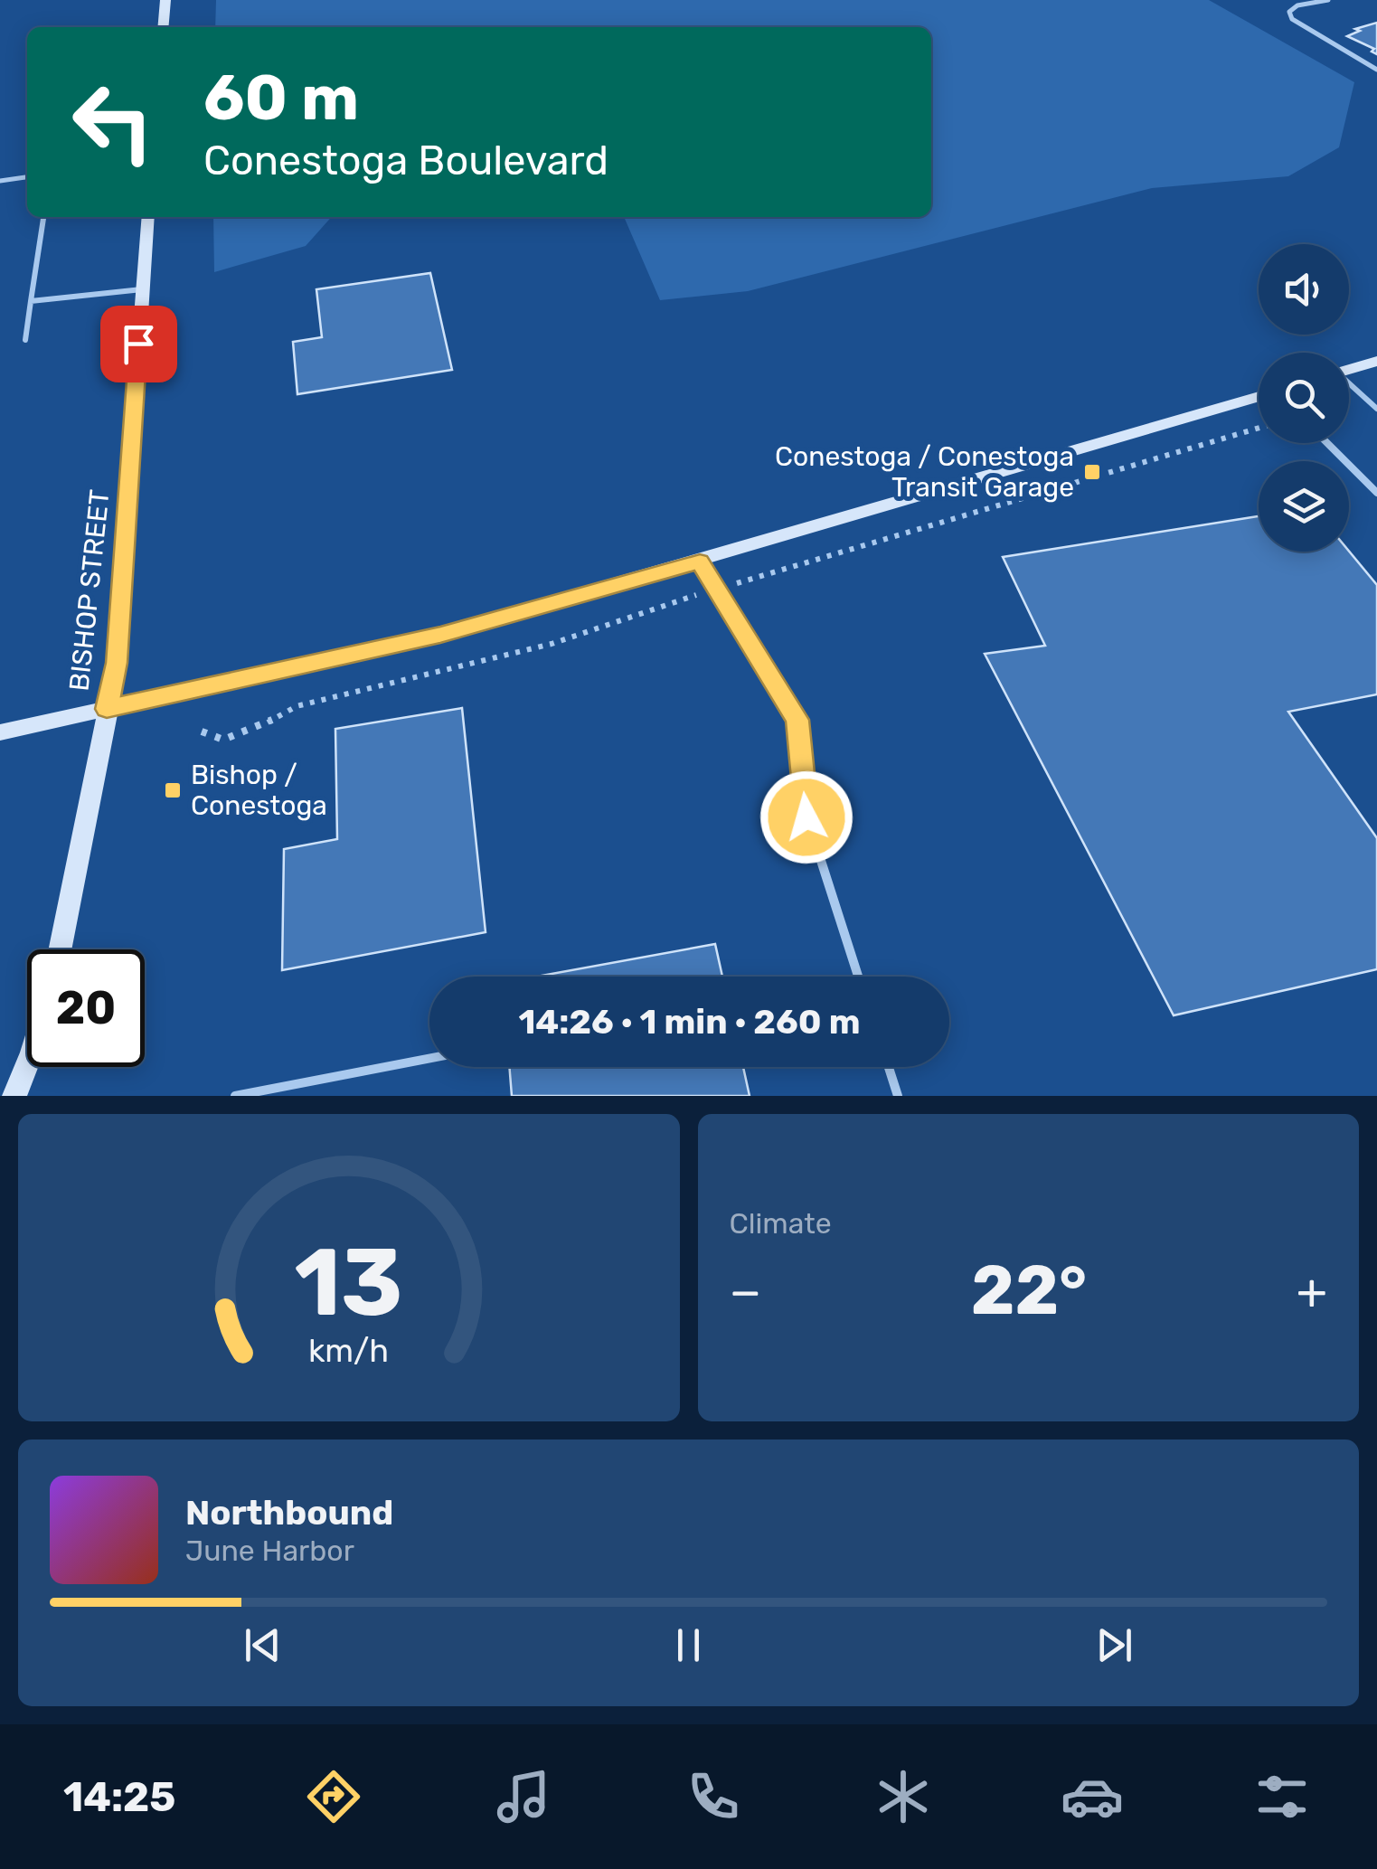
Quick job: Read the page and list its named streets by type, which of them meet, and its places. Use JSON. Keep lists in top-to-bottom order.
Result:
{
  "streets": {
    "street": ["BISHOP STREET"]
  },
  "places": {
    "transit": ["Conestoga / Conestoga Transit Garage", "Bishop / Conestoga"]
  },
  "page": {
    "turn": ["60 m", "Conestoga Boulevard"],
    "limit": "20",
    "trip": "14:26 · 1 min · 260 m",
    "tile": "Climate",
    "heat": ["−", "22°", "+"],
    "song": ["Northbound", "June Harbor"],
    "tabs": "14:25",
    "gauge": ["13", "km/h"]
  }
}
